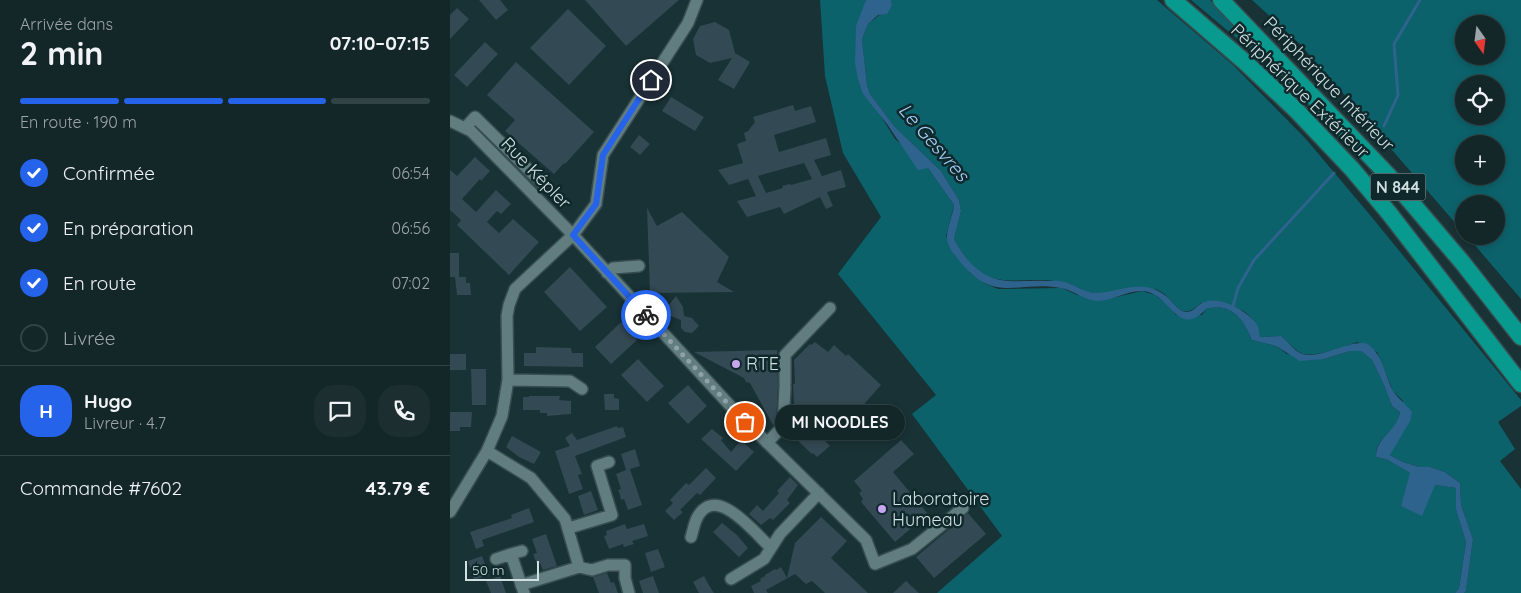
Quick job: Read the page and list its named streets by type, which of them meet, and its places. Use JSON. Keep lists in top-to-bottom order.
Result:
{
  "streets": {
    "highway": ["Périphérique Intérieur", "Périphérique Extérieur", "N 844"],
    "street": ["Rue Képler"]
  },
  "water": ["Le Gesvres"],
  "places": ["RTE", "MI NOODLES", "Laboratoire Humeau"],
  "scale_bar": "50 m",
  "north": "bottom",
  "page": {
    "heading": ["2 min", "Arrivée dans", "07:10–07:15"],
    "panel": [
      "Hugo",
      "Livreur · 4.7",
      "Commande #7602",
      "43.79 €"
    ],
    "map_buttons": ["+", "−"],
    "bar": "En route · 190 m",
    "list": [
      ["Confirmée", "06:54"],
      ["En préparation", "06:56"],
      ["En route", "07:02"],
      "Livrée"
    ],
    "round": "H",
    "bubble": "MI NOODLES",
    "scale": "50 m"
  }
}
